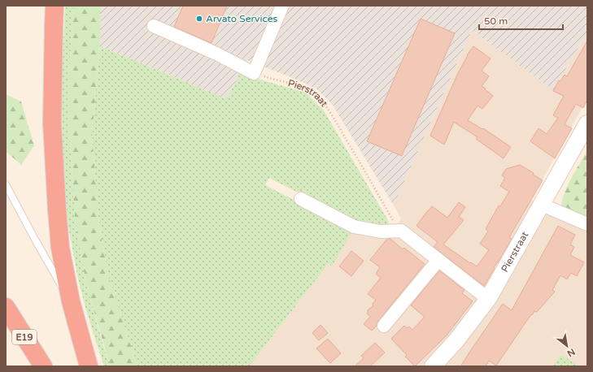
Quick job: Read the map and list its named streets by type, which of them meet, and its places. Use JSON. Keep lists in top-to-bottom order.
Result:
{
  "streets": {
    "highway": ["E19"],
    "street": ["Pierstraat"]
  },
  "places": ["Arvato Services"],
  "scale_bar": "50 m",
  "north": "bottom right"
}
